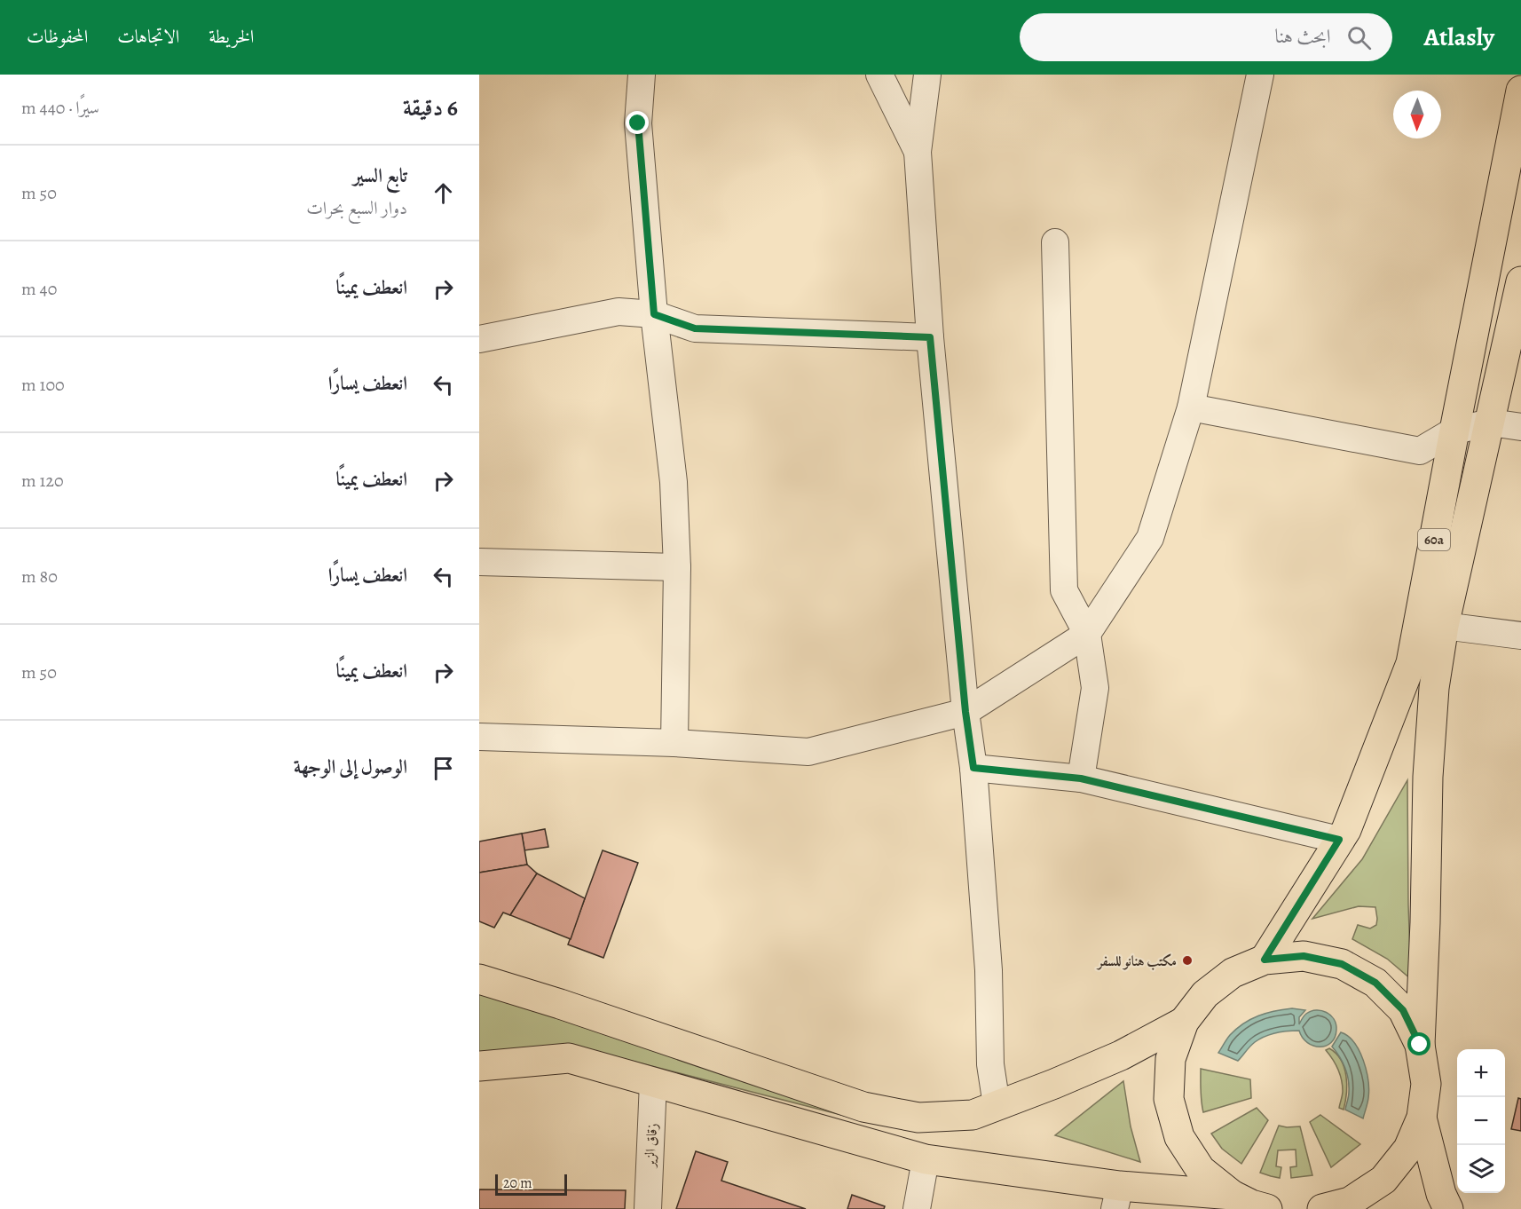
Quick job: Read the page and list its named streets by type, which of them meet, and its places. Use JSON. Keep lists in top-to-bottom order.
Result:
{
  "streets": {
    "main road": ["60a"],
    "street": ["زقاق الزير"]
  },
  "places": ["مكتب هنانو للسفر"],
  "scale_bar": "20 m",
  "north": "bottom",
  "page": {
    "header": "Atlasly",
    "search": "ابحث هنا",
    "nav": ["الخريطة", "الاتجاهات", "المحفوظات"],
    "heading": ["6 دقيقة", "سيرًا · 440 m"],
    "list": [
      ["تابع السير", "دوار السبع بحرات", "50 m"],
      ["انعطف يمينًا", "40 m"],
      ["انعطف يسارًا", "100 m"],
      ["انعطف يمينًا", "120 m"],
      ["انعطف يسارًا", "80 m"],
      ["انعطف يمينًا", "50 m"],
      "الوصول إلى الوجهة"
    ],
    "map_buttons": ["+", "−"],
    "scale": "20 m"
  }
}
